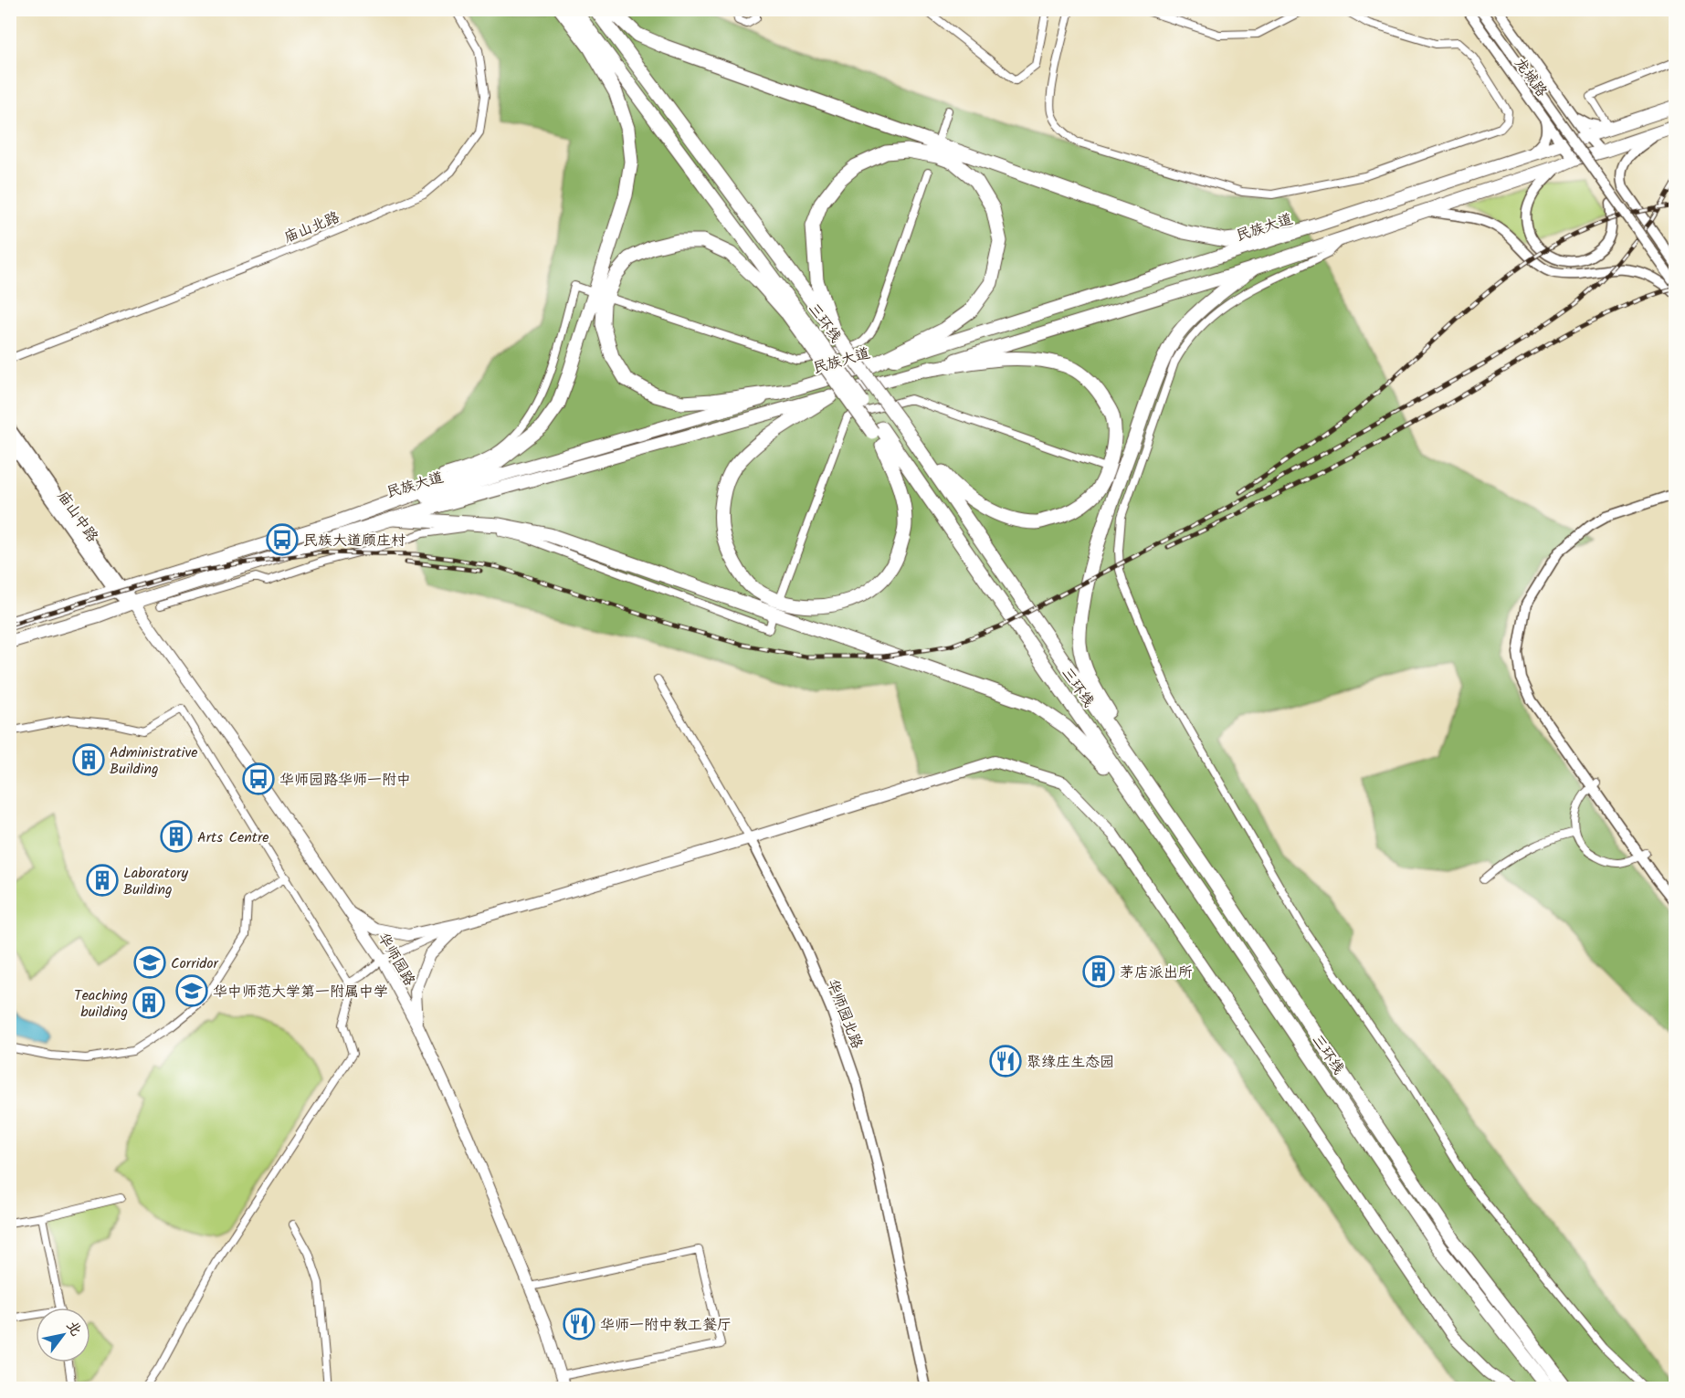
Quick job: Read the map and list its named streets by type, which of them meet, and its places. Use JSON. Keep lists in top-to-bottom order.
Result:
{
  "streets": {
    "highway": ["三环线"],
    "main road": ["民族大道", "华师园路"],
    "street": [
      "龙城路",
      "庙山北路",
      "庙山中路",
      "华师园北路"
    ]
  },
  "crossings": [
    ["龙城路", "民族大道"],
    ["民族大道", "庙山中路"],
    ["民族大道", "华师园路"],
    ["庙山中路", "华师园路"]
  ],
  "places": {
    "bus stop": ["民族大道顾庄村", "华师园路华师一附中"],
    "building": [
      "Administrative Building",
      "Arts Centre",
      "Laboratory Building",
      "茅店派出所",
      "Teaching building"
    ],
    "school or university": ["Corridor", "华中师范大学第一附属中学"],
    "restaurant": ["聚缘庄生态园", "华师一附中教工餐厅"]
  },
  "north": "top right"
}
